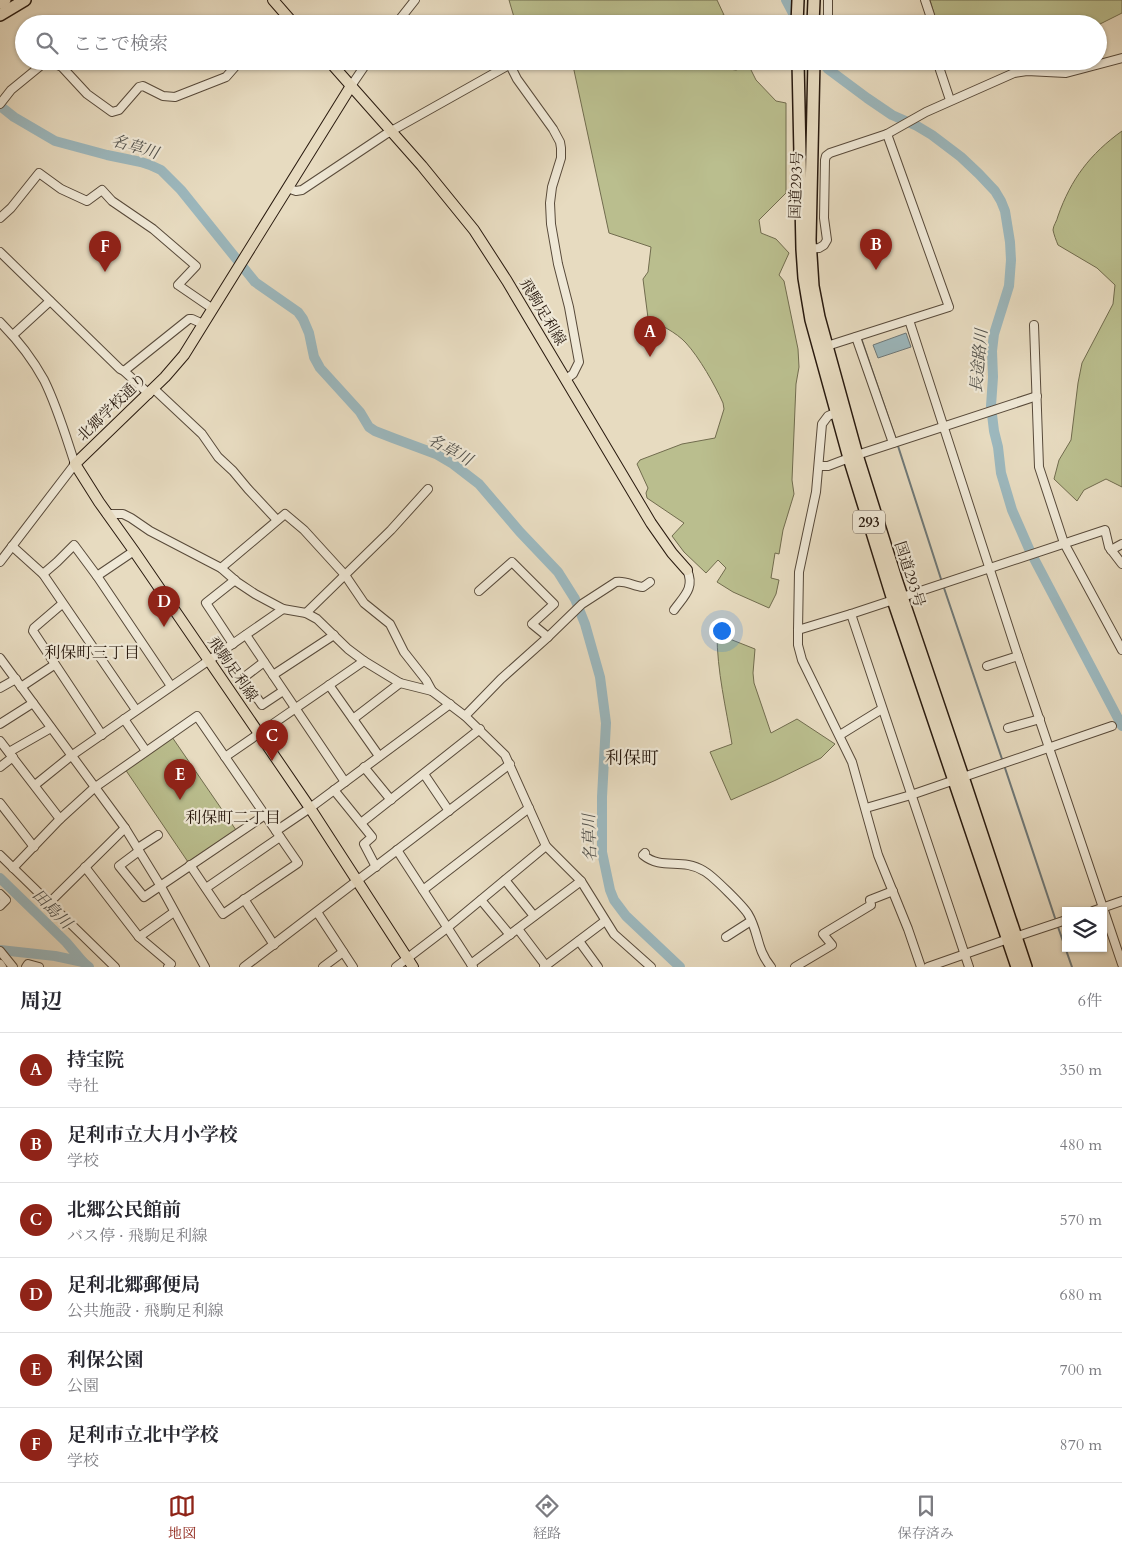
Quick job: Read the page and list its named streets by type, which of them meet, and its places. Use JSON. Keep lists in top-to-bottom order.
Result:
{
  "streets": {
    "highway": ["国道293号", "293"],
    "main road": ["飛駒足利線", "北郷学校通り"]
  },
  "crossings": [
    ["飛駒足利線", "北郷学校通り"]
  ],
  "districts": ["利保町三丁目", "利保町", "利保町二丁目"],
  "water": ["名草川", "長途路川", "田島川"],
  "page": {
    "search": "ここで検索",
    "pins": [
      "B",
      "F",
      "A",
      "D",
      "C",
      "E"
    ],
    "heading": ["周辺", "6件"],
    "list": [
      {
        "mark": "A",
        "name": "持宝院",
        "note": "寺社",
        "value": "350 m"
      },
      {
        "mark": "B",
        "name": "足利市立大月小学校",
        "note": "学校",
        "value": "480 m"
      },
      {
        "mark": "C",
        "name": "北郷公民館前",
        "note": "バス停 · 飛駒足利線",
        "value": "570 m"
      },
      {
        "mark": "D",
        "name": "足利北郷郵便局",
        "note": "公共施設 · 飛駒足利線",
        "value": "680 m"
      },
      {
        "mark": "E",
        "name": "利保公園",
        "note": "公園",
        "value": "700 m"
      },
      {
        "mark": "F",
        "name": "足利市立北中学校",
        "note": "学校",
        "value": "870 m"
      }
    ],
    "nav": ["地図", "経路", "保存済み"]
  }
}
